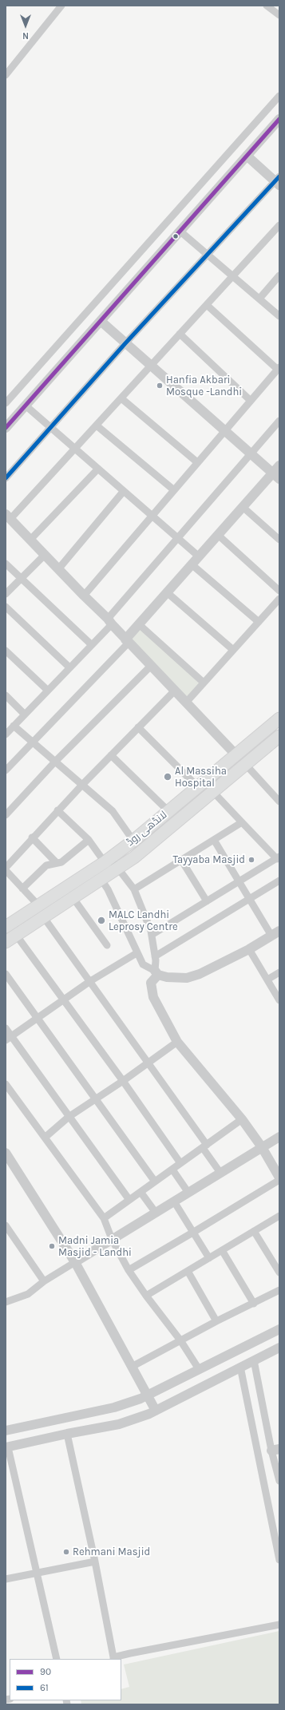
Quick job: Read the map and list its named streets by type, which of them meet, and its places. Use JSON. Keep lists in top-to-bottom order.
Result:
{
  "streets": {
    "main road": ["لانڈھی روڈ"]
  },
  "places": [
    "Hanfia Akbari Mosque -Landhi",
    "Al Massiha Hospital",
    "Tayyaba Masjid",
    "MALC Landhi Leprosy Centre",
    "Madni Jamia Masjid - Landhi",
    "Rehmani Masjid"
  ],
  "lines": ["transit line 90", "transit line 61"],
  "legend": ["90", "61"],
  "north": "bottom"
}
